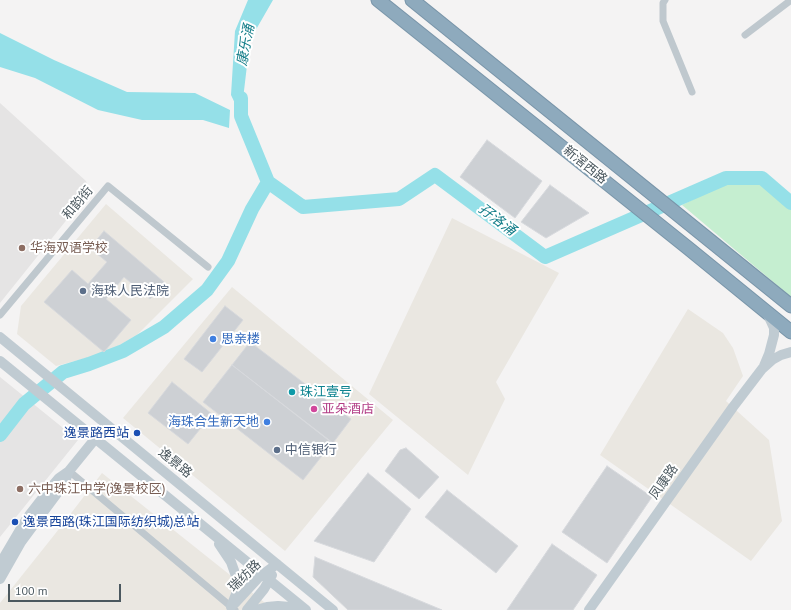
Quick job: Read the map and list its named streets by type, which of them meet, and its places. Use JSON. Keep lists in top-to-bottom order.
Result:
{
  "streets": {
    "highway": ["新滘西路"],
    "street": [
      "和韵街",
      "逸景路",
      "凤康路",
      "瑞纺路"
    ]
  },
  "crossings": [
    ["逸景路", "瑞纺路"]
  ],
  "water": ["康乐涌", "孖洛涌"],
  "places": [
    "华海双语学校",
    "海珠人民法院",
    "思亲楼",
    "珠江壹号",
    "亚朵酒店",
    "海珠合生新天地",
    "逸景路西站",
    "中信银行",
    "六中珠江中学(逸景校区)",
    "逸景西路(珠江国际纺织城)总站"
  ],
  "scale_bar": "100 m"
}
